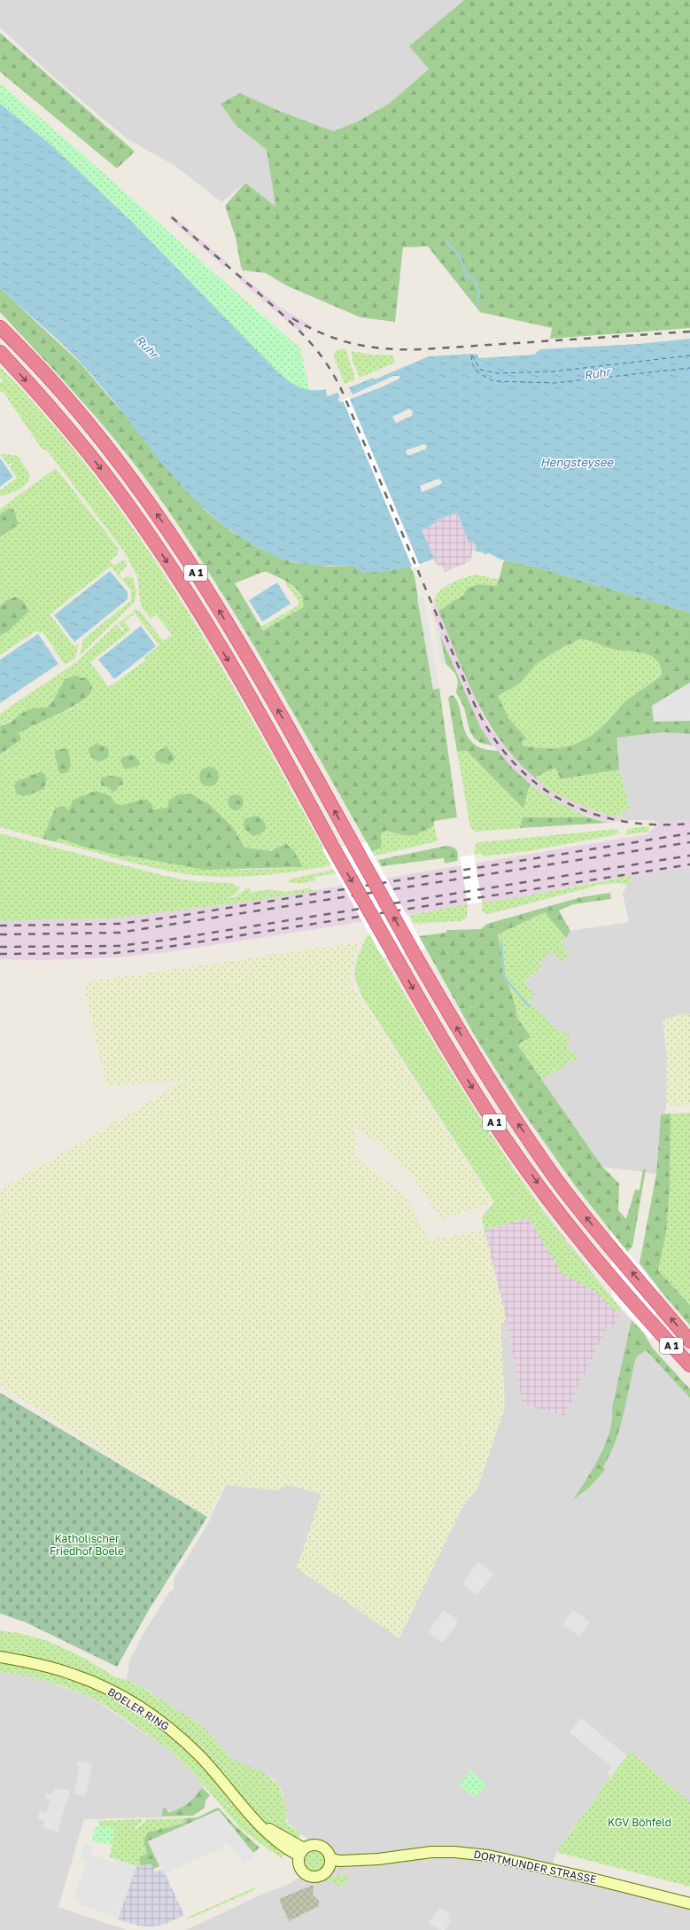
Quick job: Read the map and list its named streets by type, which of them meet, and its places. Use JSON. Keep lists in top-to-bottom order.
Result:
{
  "streets": {
    "highway": ["A 1"],
    "main road": ["BOELER RING", "DORTMUNDER STRASSE"]
  },
  "crossings": [
    ["BOELER RING", "DORTMUNDER STRASSE"]
  ],
  "water": ["Ruhr", "Hengsteysee"],
  "parks": ["Katholischer Friedhof Boele", "KGV Böhfeld"]
}
